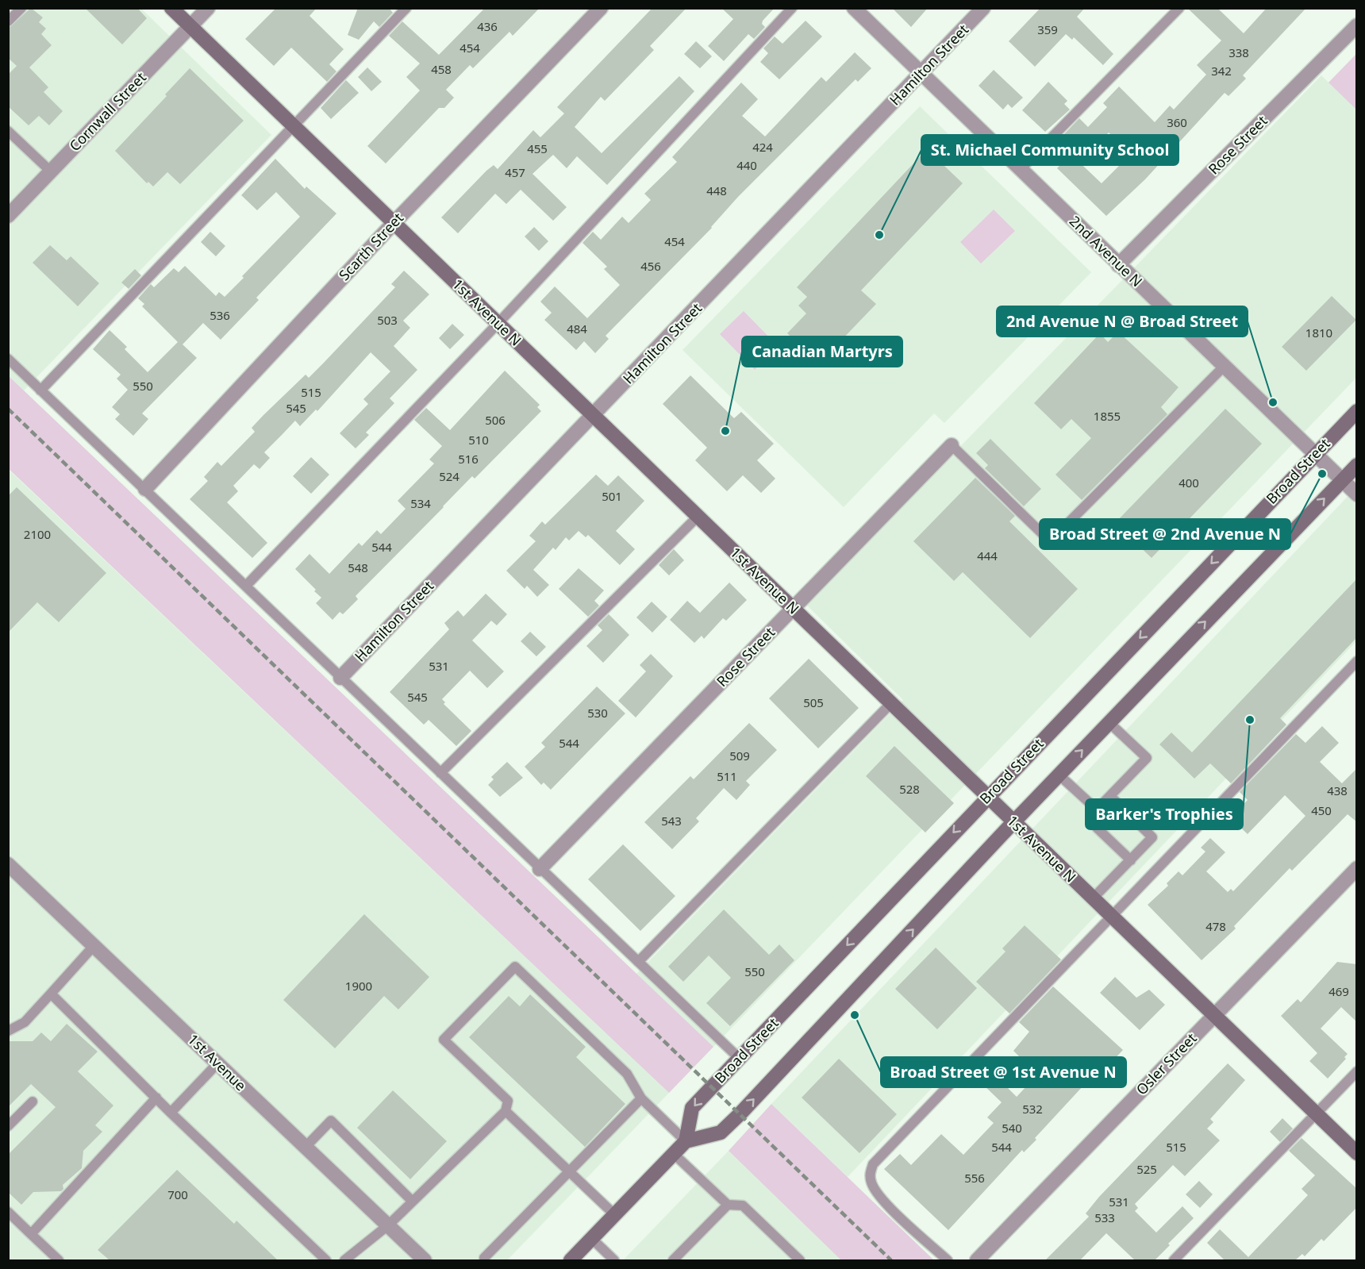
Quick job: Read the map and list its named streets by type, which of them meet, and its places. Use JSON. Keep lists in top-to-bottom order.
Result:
{
  "streets": {
    "main road": ["1st Avenue N", "Broad Street"],
    "street": [
      "Hamilton Street",
      "Cornwall Street",
      "Rose Street",
      "Scarth Street",
      "2nd Avenue N",
      "1st Avenue",
      "Osler Street"
    ]
  },
  "crossings": [
    ["Hamilton Street", "2nd Avenue N"],
    ["Hamilton Street", "1st Avenue N"],
    ["Cornwall Street", "1st Avenue N"],
    ["Rose Street", "2nd Avenue N"],
    ["Rose Street", "1st Avenue N"],
    ["Scarth Street", "1st Avenue N"],
    ["2nd Avenue N", "Broad Street"],
    ["1st Avenue N", "Broad Street"],
    ["1st Avenue N", "Osler Street"]
  ],
  "places": [
    "St. Michael Community School",
    "2nd Avenue N @ Broad Street",
    "Canadian Martyrs",
    "Broad Street @ 2nd Avenue N",
    "Barker's Trophies",
    "Broad Street @ 1st Avenue N"
  ],
  "house_numbers": [
    "436",
    "359",
    "454",
    "338",
    "458",
    "342",
    "360",
    "424",
    "455",
    "440",
    "457",
    "448",
    "454",
    "456",
    "536",
    "503",
    "484",
    "1810",
    "550",
    "515",
    "545",
    "1855",
    "506",
    "510",
    "516",
    "524",
    "400",
    "501",
    "534",
    "2100",
    "544",
    "444",
    "548",
    "531",
    "545",
    "505",
    "530",
    "544",
    "509",
    "511",
    "528",
    "438",
    "450",
    "543",
    "478",
    "550",
    "1900",
    "469",
    "532",
    "540",
    "544",
    "515",
    "525",
    "556",
    "700",
    "531",
    "533"
  ]
}
